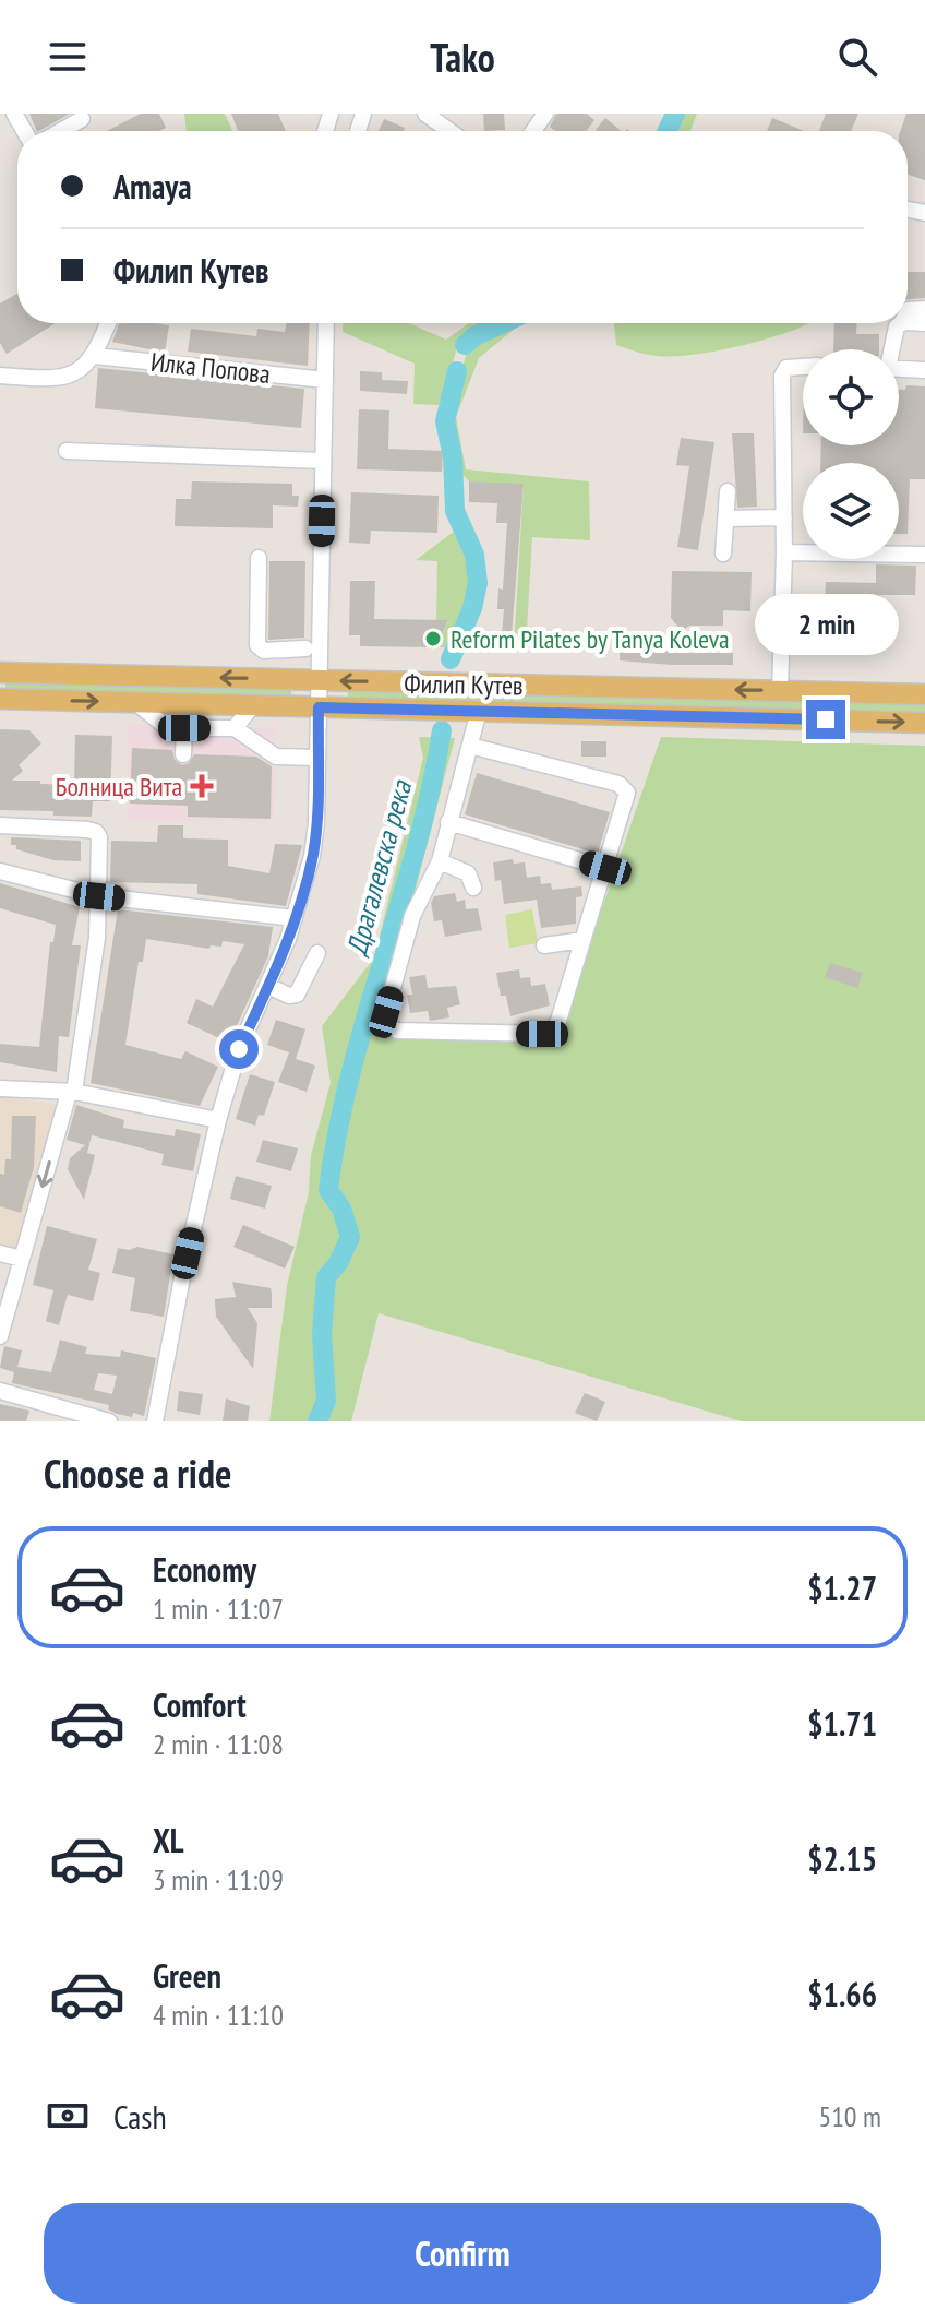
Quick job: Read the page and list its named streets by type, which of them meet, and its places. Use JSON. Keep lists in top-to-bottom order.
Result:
{
  "streets": {
    "main road": ["Филип Кутев"],
    "street": ["Илка Попова"]
  },
  "water": ["Драгалевска река"],
  "places": {
    "other": ["Reform Pilates by Tanya Koleva"],
    "health": ["Болница Вита"]
  },
  "page": {
    "header": "Tako",
    "banner": ["Amaya", "Филип Кутев"],
    "bubble": "2 min",
    "heading": "Choose a ride",
    "list": [
      {
        "name": "Economy",
        "note": "1 min · 11:07",
        "value": "$1.27"
      },
      {
        "name": "Comfort",
        "note": "2 min · 11:08",
        "value": "$1.71"
      },
      {
        "name": "XL",
        "note": "3 min · 11:09",
        "value": "$2.15"
      },
      {
        "name": "Green",
        "note": "4 min · 11:10",
        "value": "$1.66"
      }
    ],
    "pay": ["Cash", "510 m"],
    "buttons": "Confirm"
  }
}
